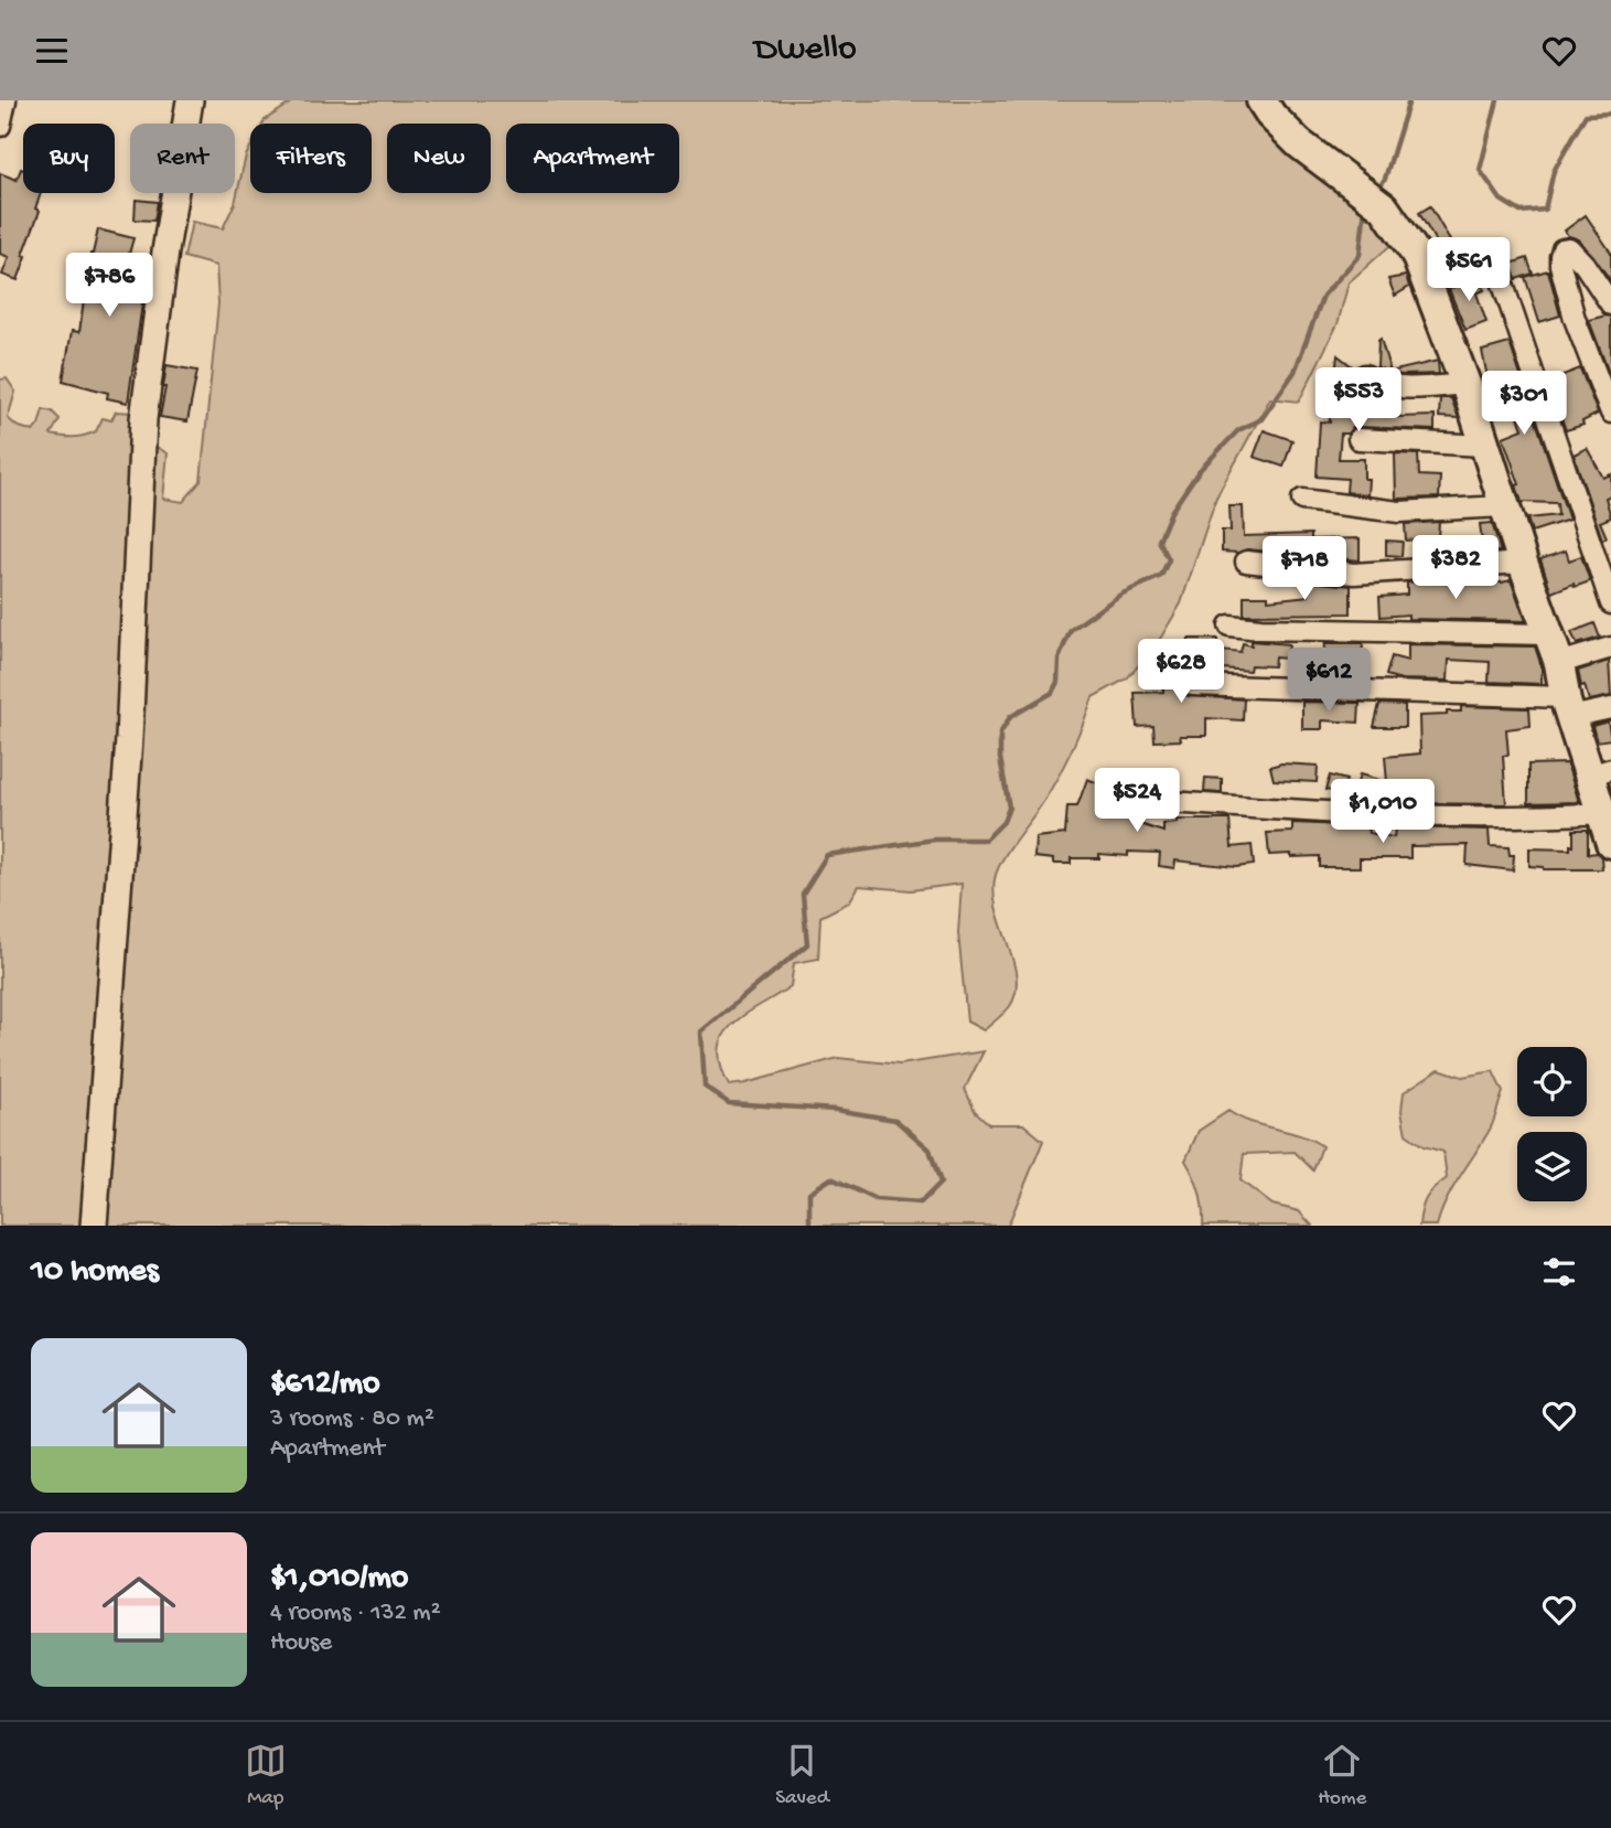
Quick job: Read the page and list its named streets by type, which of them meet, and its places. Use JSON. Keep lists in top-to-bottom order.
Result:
{
  "page": {
    "header": "Dwello",
    "chip": [
      "Buy",
      "Rent",
      "Filters",
      "New",
      "Apartment"
    ],
    "price": [
      "$561",
      "$786",
      "$553",
      "$301",
      "$382",
      "$718",
      "$628",
      "$612",
      "$524",
      "$1,010"
    ],
    "heading": "10 homes",
    "list": [
      {
        "name": "$612/mo",
        "note": "3 rooms · 80 m² · Apartment"
      },
      {
        "name": "$1,010/mo",
        "note": "4 rooms · 132 m² · House"
      }
    ],
    "tabs": ["Map", "Saved", "Home"]
  }
}
